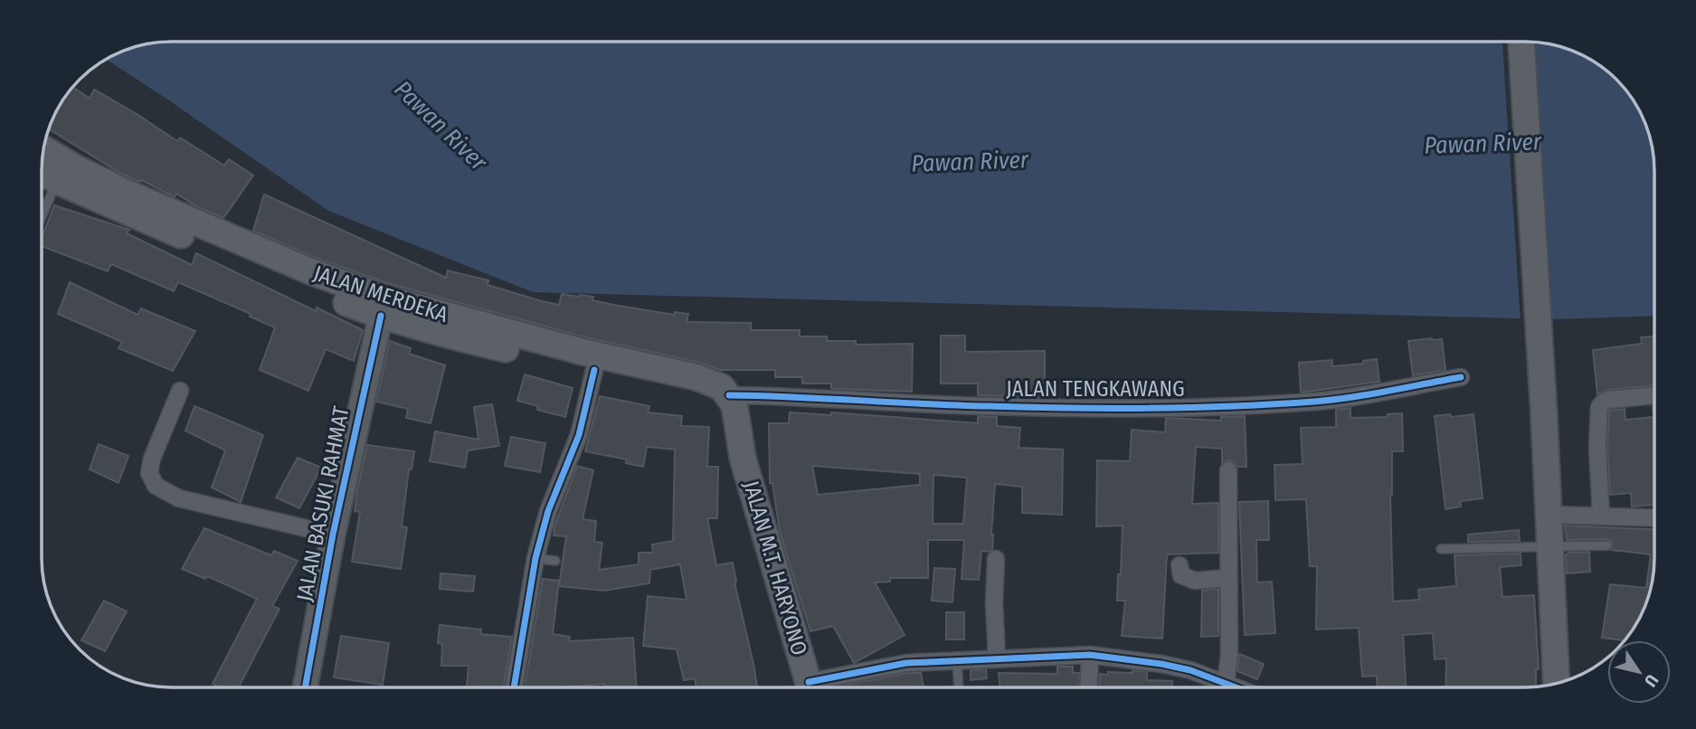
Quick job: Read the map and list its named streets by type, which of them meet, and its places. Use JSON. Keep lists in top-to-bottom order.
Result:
{
  "streets": {
    "main road": ["JALAN MERDEKA", "JALAN M.T. HARYONO"],
    "street": ["JALAN TENGKAWANG", "JALAN BASUKI RAHMAT"]
  },
  "crossings": [
    ["JALAN MERDEKA", "JALAN TENGKAWANG"],
    ["JALAN MERDEKA", "JALAN BASUKI RAHMAT"],
    ["JALAN MERDEKA", "JALAN M.T. HARYONO"],
    ["JALAN TENGKAWANG", "JALAN M.T. HARYONO"]
  ],
  "water": ["Pawan River"],
  "north": "bottom right"
}
